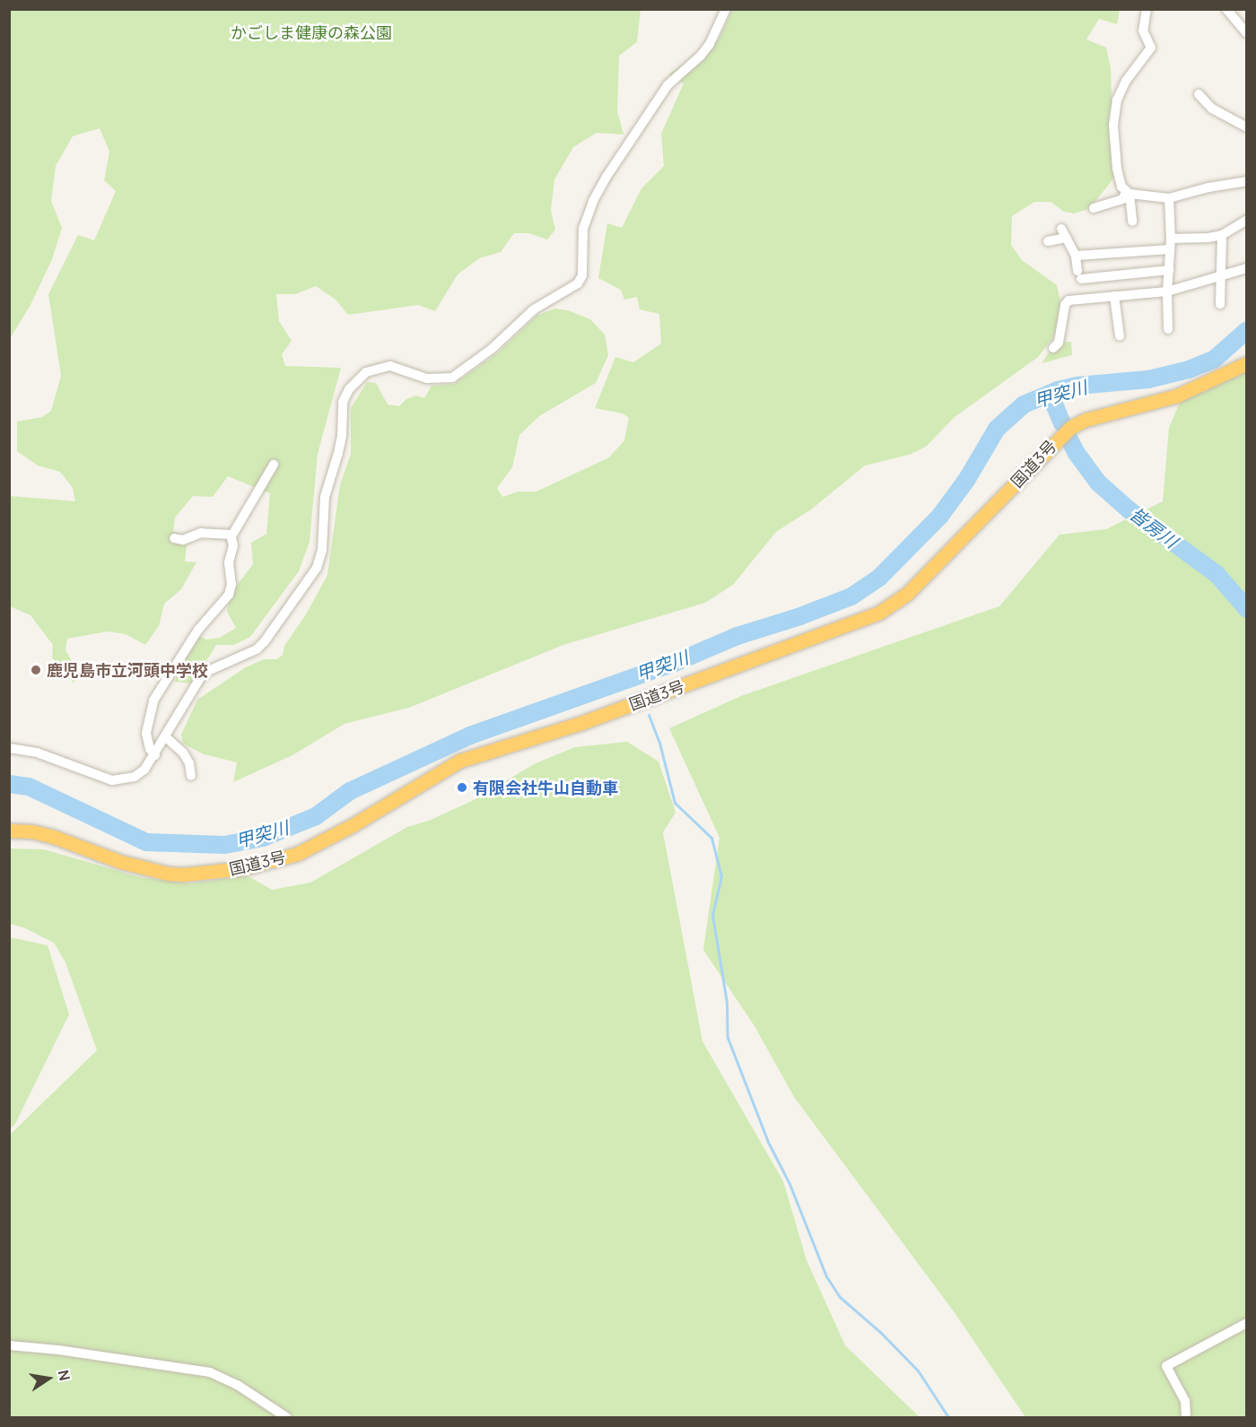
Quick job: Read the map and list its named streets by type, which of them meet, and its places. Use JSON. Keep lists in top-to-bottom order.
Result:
{
  "streets": {
    "highway": ["国道3号"]
  },
  "water": ["甲突川", "皆房川"],
  "parks": ["かごしま健康の森公園"],
  "places": ["鹿児島市立河頭中学校", "有限会社牛山自動車"],
  "north": "right"
}
